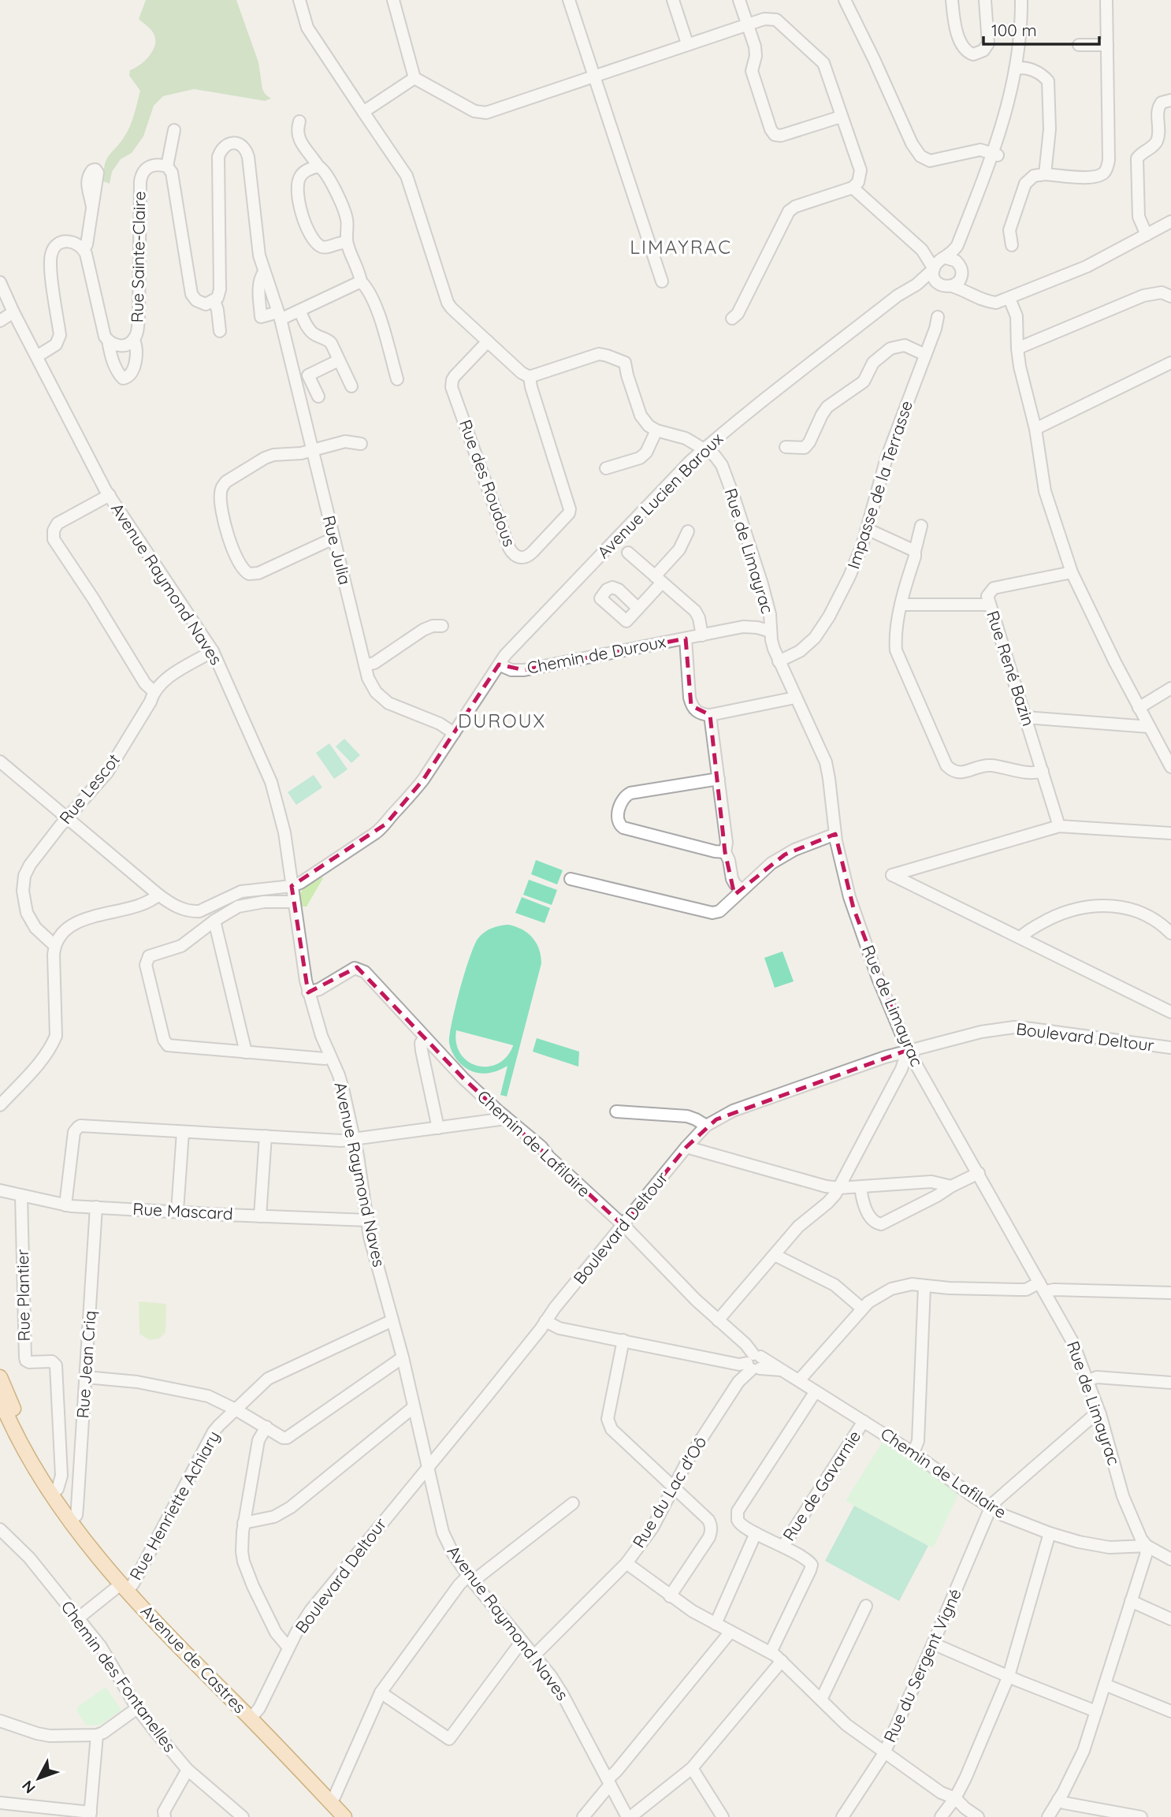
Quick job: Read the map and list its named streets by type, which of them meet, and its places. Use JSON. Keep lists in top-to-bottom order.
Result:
{
  "streets": {
    "main road": ["Avenue de Castres"],
    "street": [
      "Rue Sainte-Claire",
      "Rue des Roudous",
      "Impasse de la Terrasse",
      "Avenue Lucien Baroux",
      "Rue Julia",
      "Rue de Limayrac",
      "Avenue Raymond Naves",
      "Chemin de Duroux",
      "Rue René Bazin",
      "Rue Lescot",
      "Boulevard Deltour",
      "Chemin de Lafilaire",
      "Rue Mascard",
      "Rue Plantier",
      "Rue Jean Criq",
      "Rue de Gavarnie",
      "Rue du Lac d'Oô",
      "Rue Henriette Achiary",
      "Rue du Sergent Vigné",
      "Chemin des Fontanelles"
    ]
  },
  "crossings": [
    ["Impasse de la Terrasse", "Rue de Limayrac"],
    ["Avenue Lucien Baroux", "Rue de Limayrac"],
    ["Avenue Lucien Baroux", "Chemin de Duroux"],
    ["Rue de Limayrac", "Chemin de Duroux"],
    ["Rue de Limayrac", "Boulevard Deltour"],
    ["Rue de Limayrac", "Chemin de Lafilaire"],
    ["Avenue Raymond Naves", "Rue Lescot"],
    ["Avenue Raymond Naves", "Boulevard Deltour"],
    ["Avenue Raymond Naves", "Chemin de Lafilaire"],
    ["Avenue Raymond Naves", "Rue Mascard"],
    ["Avenue Raymond Naves", "Rue du Lac d'Oô"],
    ["Avenue Raymond Naves", "Rue Henriette Achiary"],
    ["Boulevard Deltour", "Chemin de Lafilaire"],
    ["Boulevard Deltour", "Avenue de Castres"],
    ["Chemin de Lafilaire", "Rue de Gavarnie"],
    ["Chemin de Lafilaire", "Rue du Lac d'Oô"],
    ["Chemin de Lafilaire", "Rue du Sergent Vigné"],
    ["Rue Mascard", "Rue Plantier"],
    ["Rue Mascard", "Rue Jean Criq"],
    ["Rue Plantier", "Avenue de Castres"],
    ["Rue Jean Criq", "Avenue de Castres"],
    ["Rue Henriette Achiary", "Avenue de Castres"],
    ["Rue Henriette Achiary", "Chemin des Fontanelles"]
  ],
  "districts": ["LIMAYRAC", "DUROUX"],
  "scale_bar": "100 m",
  "north": "bottom left"
}
